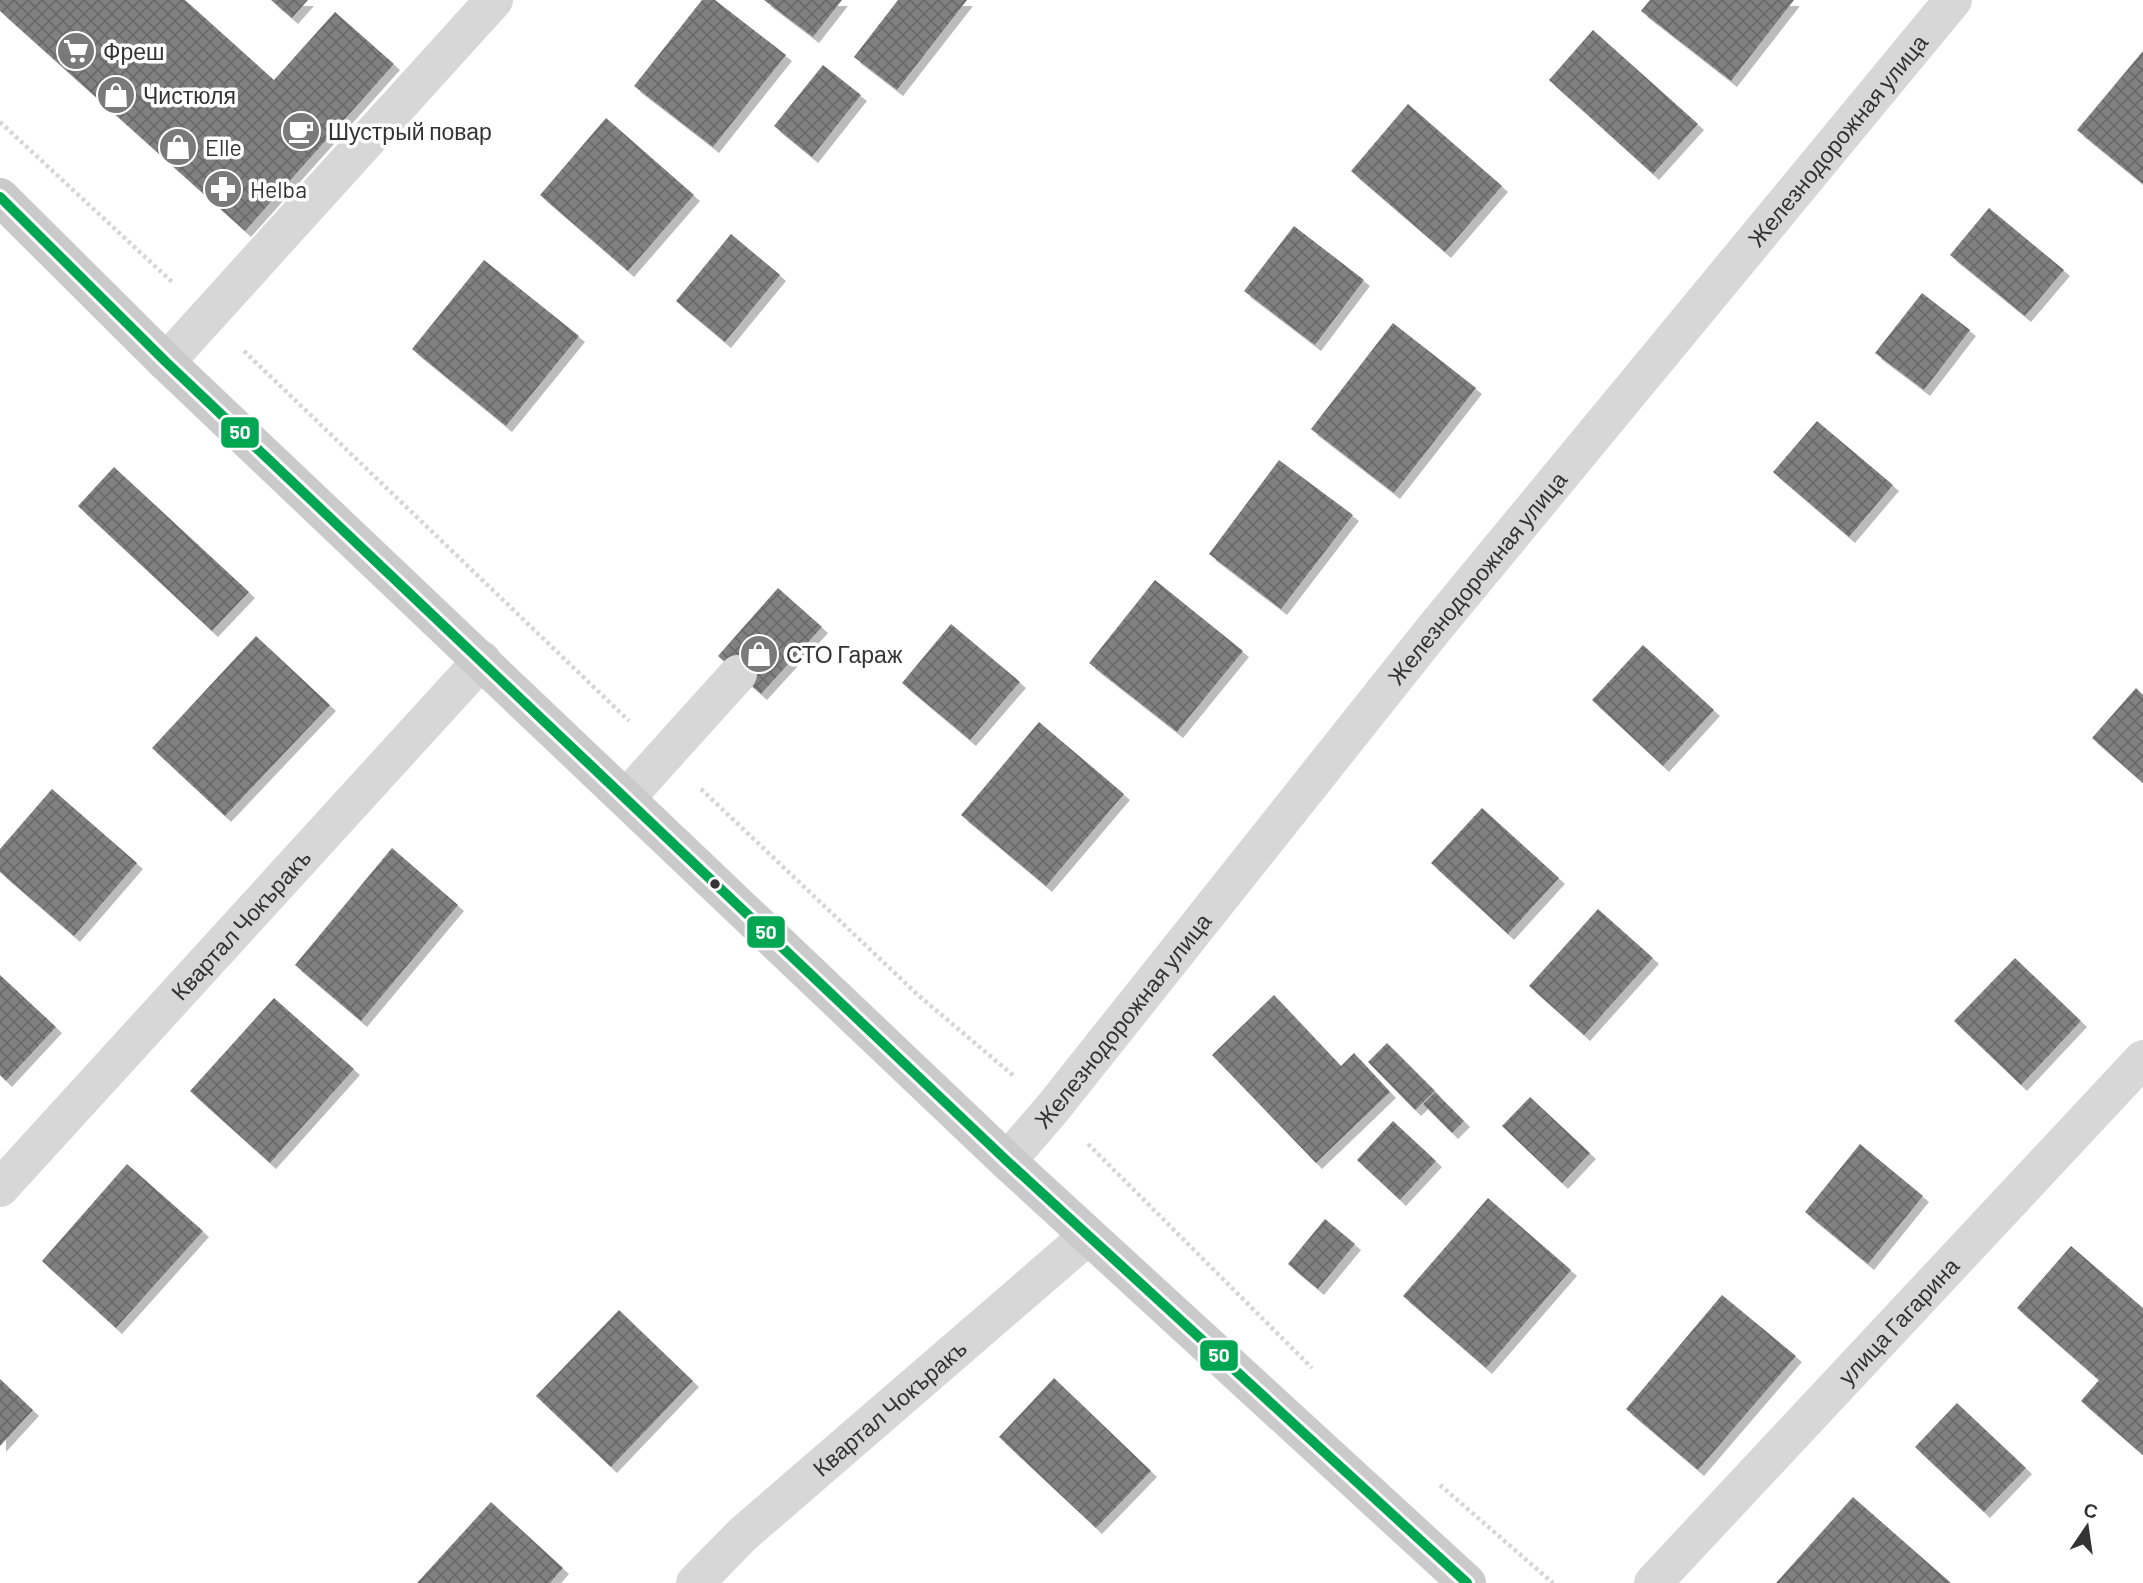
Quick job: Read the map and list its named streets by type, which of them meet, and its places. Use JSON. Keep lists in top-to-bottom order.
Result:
{
  "streets": {
    "street": ["Железнодорожная улица", "Квартал Чокъракъ", "улица Гагарина"]
  },
  "places": {
    "supermarket": ["Фреш"],
    "shop": ["Чистюля", "Elle", "СТО Гараж"],
    "cafe": ["Шустрый повар"],
    "pharmacy": ["Helba"]
  },
  "lines": ["transit line 50"],
  "north": "top"
}
